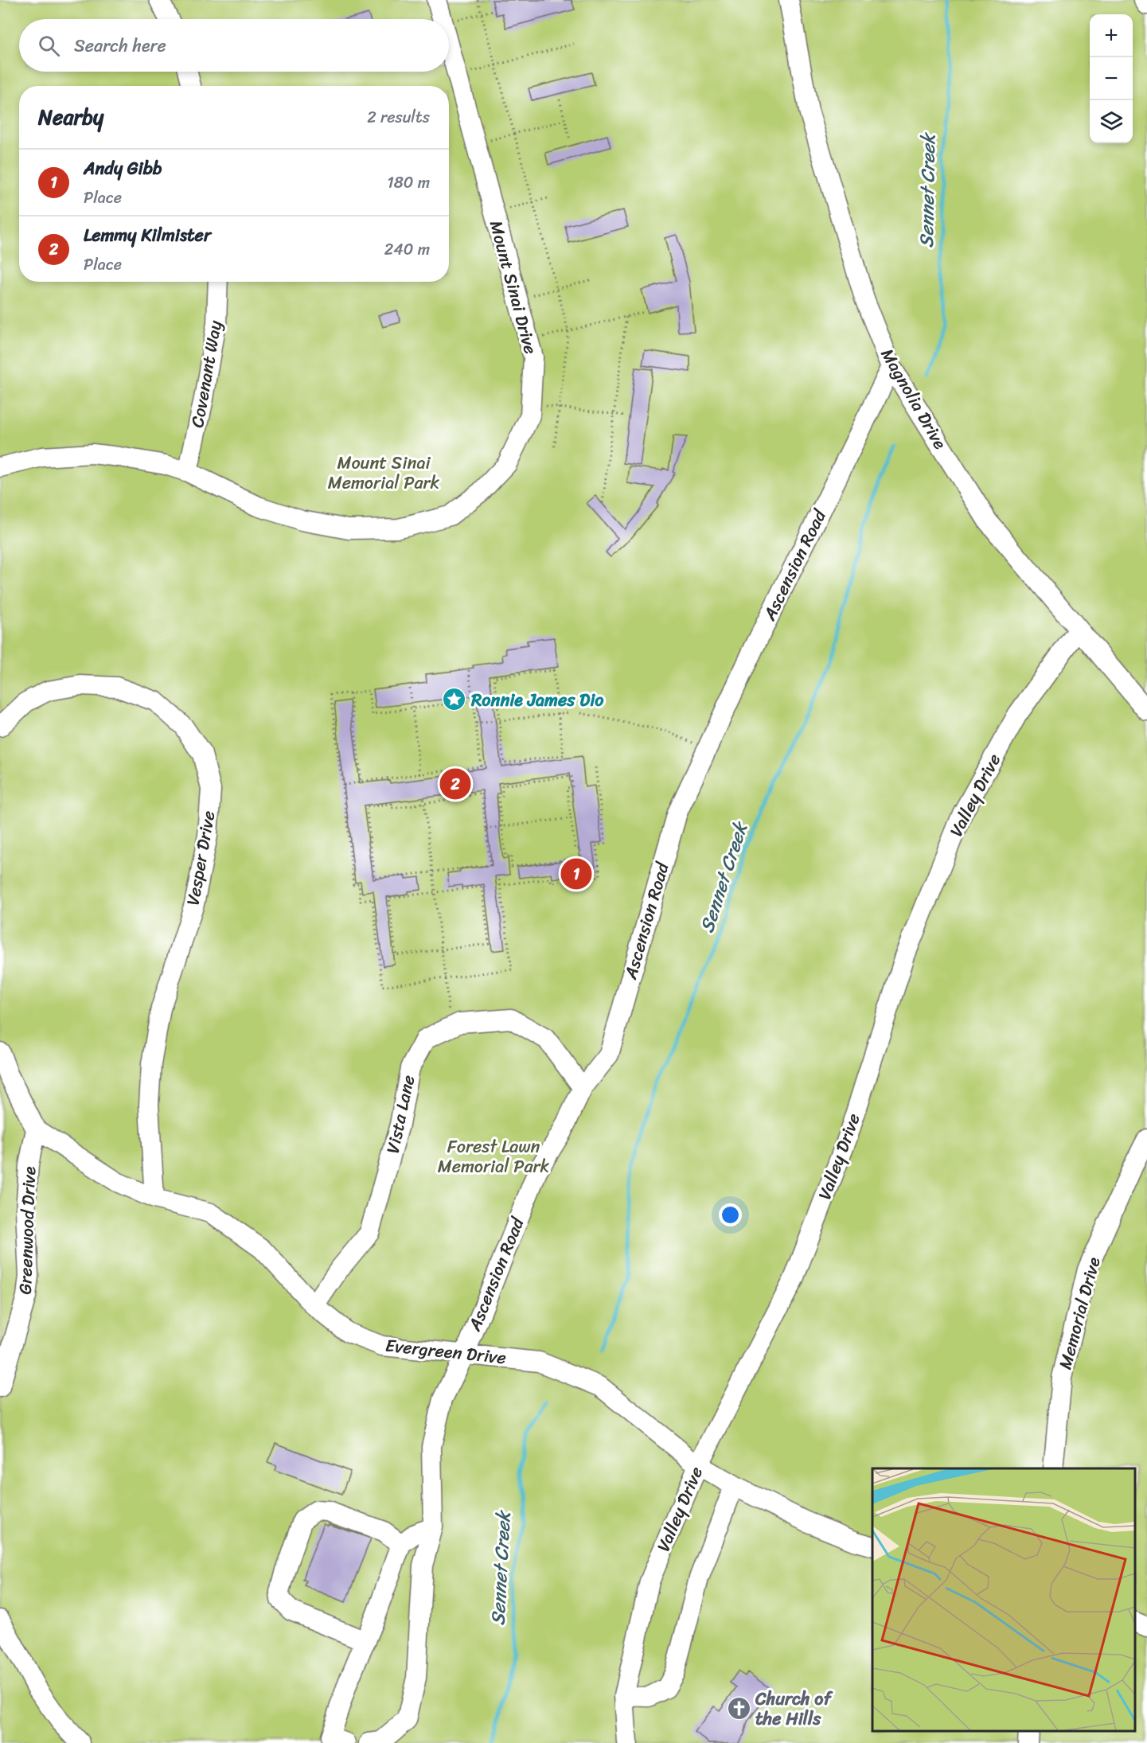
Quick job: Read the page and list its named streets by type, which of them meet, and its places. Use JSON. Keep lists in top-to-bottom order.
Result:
{
  "streets": {
    "lane": [
      "Mount Sinai Drive",
      "Covenant Way",
      "Magnolia Drive",
      "Ascension Road",
      "Valley Drive",
      "Vesper Drive",
      "Vista Lane",
      "Greenwood Drive",
      "Memorial Drive",
      "Evergreen Drive"
    ]
  },
  "crossings": [
    ["Mount Sinai Drive", "Covenant Way"],
    ["Magnolia Drive", "Ascension Road"],
    ["Magnolia Drive", "Valley Drive"],
    ["Ascension Road", "Vista Lane"],
    ["Ascension Road", "Evergreen Drive"],
    ["Valley Drive", "Evergreen Drive"],
    ["Vesper Drive", "Evergreen Drive"],
    ["Vista Lane", "Evergreen Drive"],
    ["Greenwood Drive", "Evergreen Drive"]
  ],
  "water": ["Sennet Creek"],
  "parks": ["Mount Sinai Memorial Park", "Forest Lawn Memorial Park"],
  "places": {
    "place": ["Ronnie James Dio"],
    "church": ["Church of the Hills"]
  },
  "page": {
    "map_buttons": ["+", "−"],
    "search": "Search here",
    "heading": ["Nearby", "2 results"],
    "list": [
      {
        "mark": "1",
        "name": "Andy Gibb",
        "note": "Place",
        "value": "180 m"
      },
      {
        "mark": "2",
        "name": "Lemmy Kilmister",
        "note": "Place",
        "value": "240 m"
      }
    ],
    "pins": ["2", "1"]
  }
}
